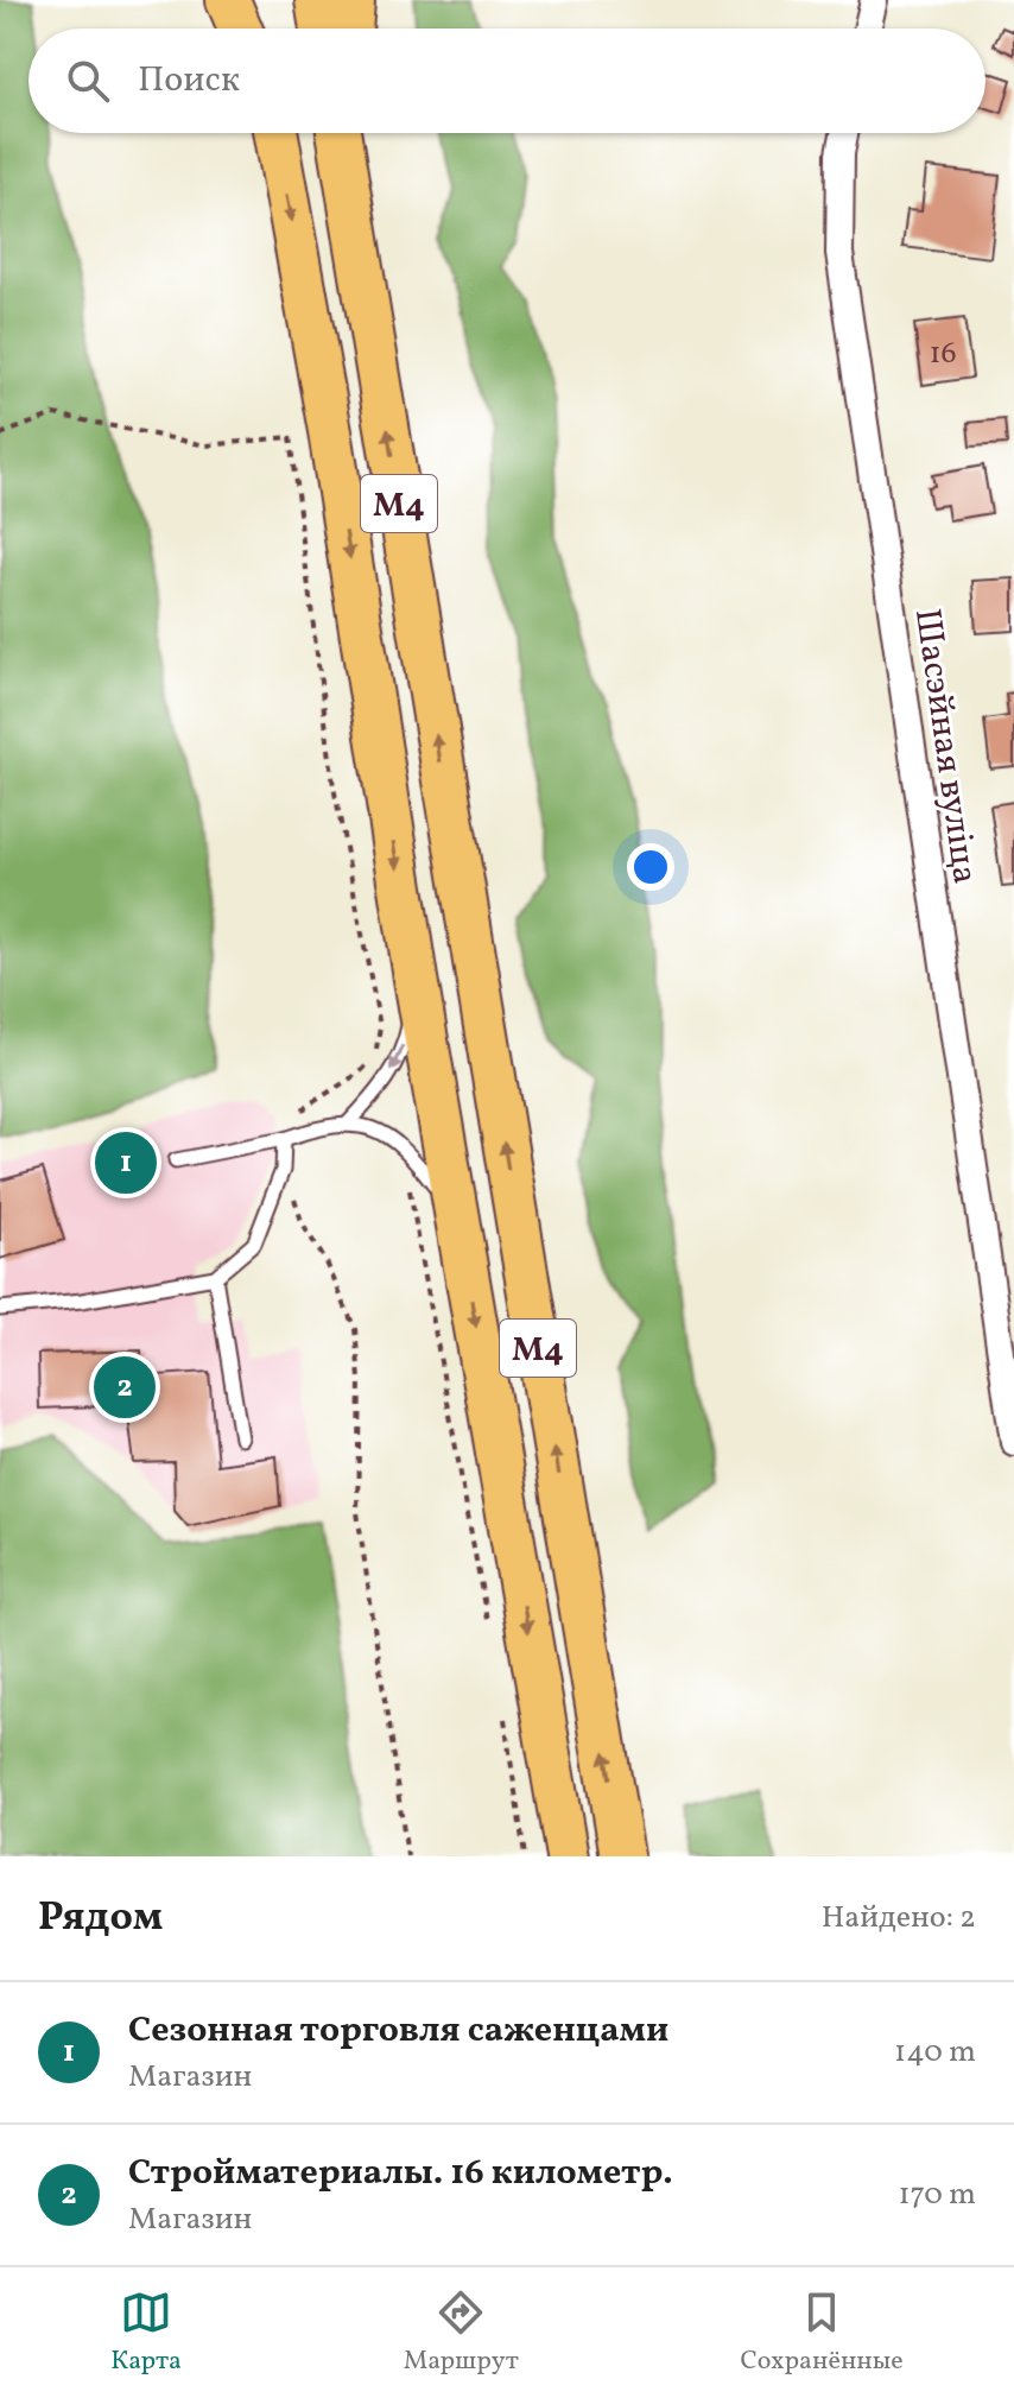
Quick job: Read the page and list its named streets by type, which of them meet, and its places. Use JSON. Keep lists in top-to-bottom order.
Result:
{
  "streets": {
    "highway": ["М4"],
    "street": ["Шасэйная вуліца"]
  },
  "house_numbers": ["16"],
  "page": {
    "search": "Поиск",
    "pins": ["1", "2"],
    "heading": ["Рядом", "Найдено: 2"],
    "list": [
      {
        "mark": "1",
        "name": "Сезонная торговля саженцами",
        "note": "Магазин",
        "value": "140 m"
      },
      {
        "mark": "2",
        "name": "Стройматериалы. 16 километр.",
        "note": "Магазин",
        "value": "170 m"
      }
    ],
    "nav": ["Карта", "Маршрут", "Сохранённые"]
  }
}
